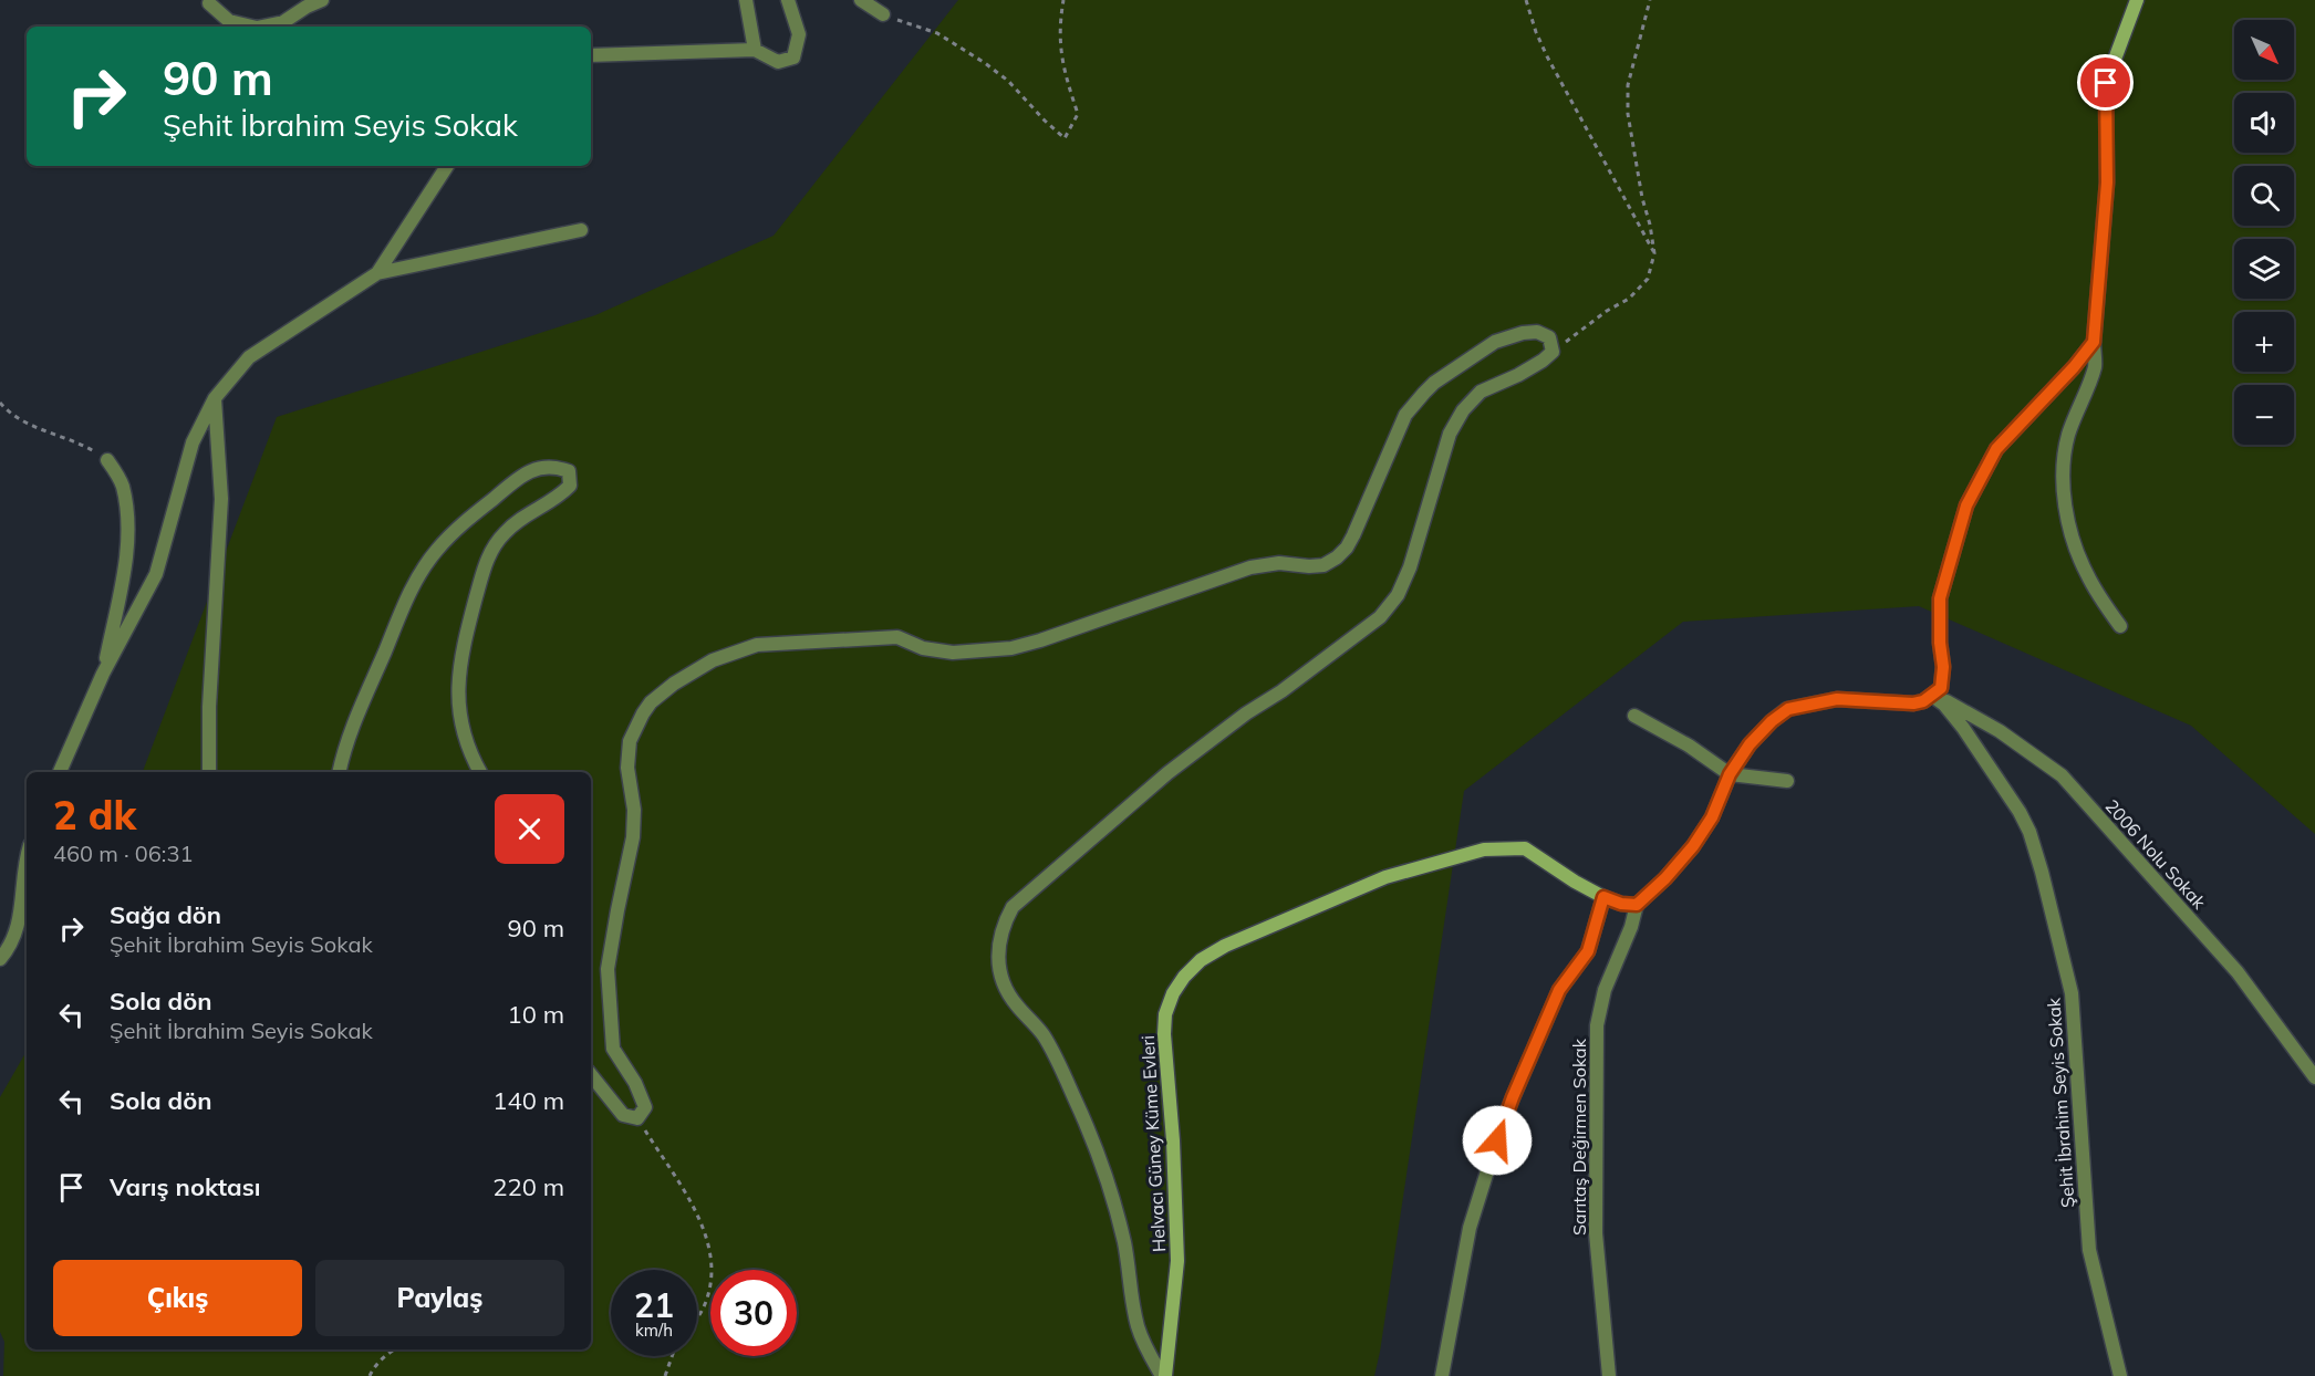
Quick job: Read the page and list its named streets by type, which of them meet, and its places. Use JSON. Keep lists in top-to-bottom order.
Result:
{
  "streets": {
    "street": [
      "2006 Nolu Sokak",
      "Şehit İbrahim Seyis Sokak",
      "Sarıtaş Değirmen Sokak",
      "Helvacı Güney Küme Evleri"
    ]
  },
  "crossings": [
    ["2006 Nolu Sokak", "Şehit İbrahim Seyis Sokak"]
  ],
  "north": "bottom right",
  "page": {
    "map_buttons": ["+", "−"],
    "turn": ["90 m", "Şehit İbrahim Seyis Sokak"],
    "heading": ["2 dk", "460 m · 06:31"],
    "list": [
      {
        "name": "Sağa dön",
        "note": "Şehit İbrahim Seyis Sokak",
        "value": "90 m"
      },
      {
        "name": "Sola dön",
        "note": "Şehit İbrahim Seyis Sokak",
        "value": "10 m"
      },
      {
        "name": "Sola dön",
        "value": "140 m"
      },
      {
        "name": "Varış noktası",
        "value": "220 m"
      }
    ],
    "buttons": ["Çıkış", "Paylaş"],
    "speed": "21 km/h",
    "limit": "30"
  }
}
